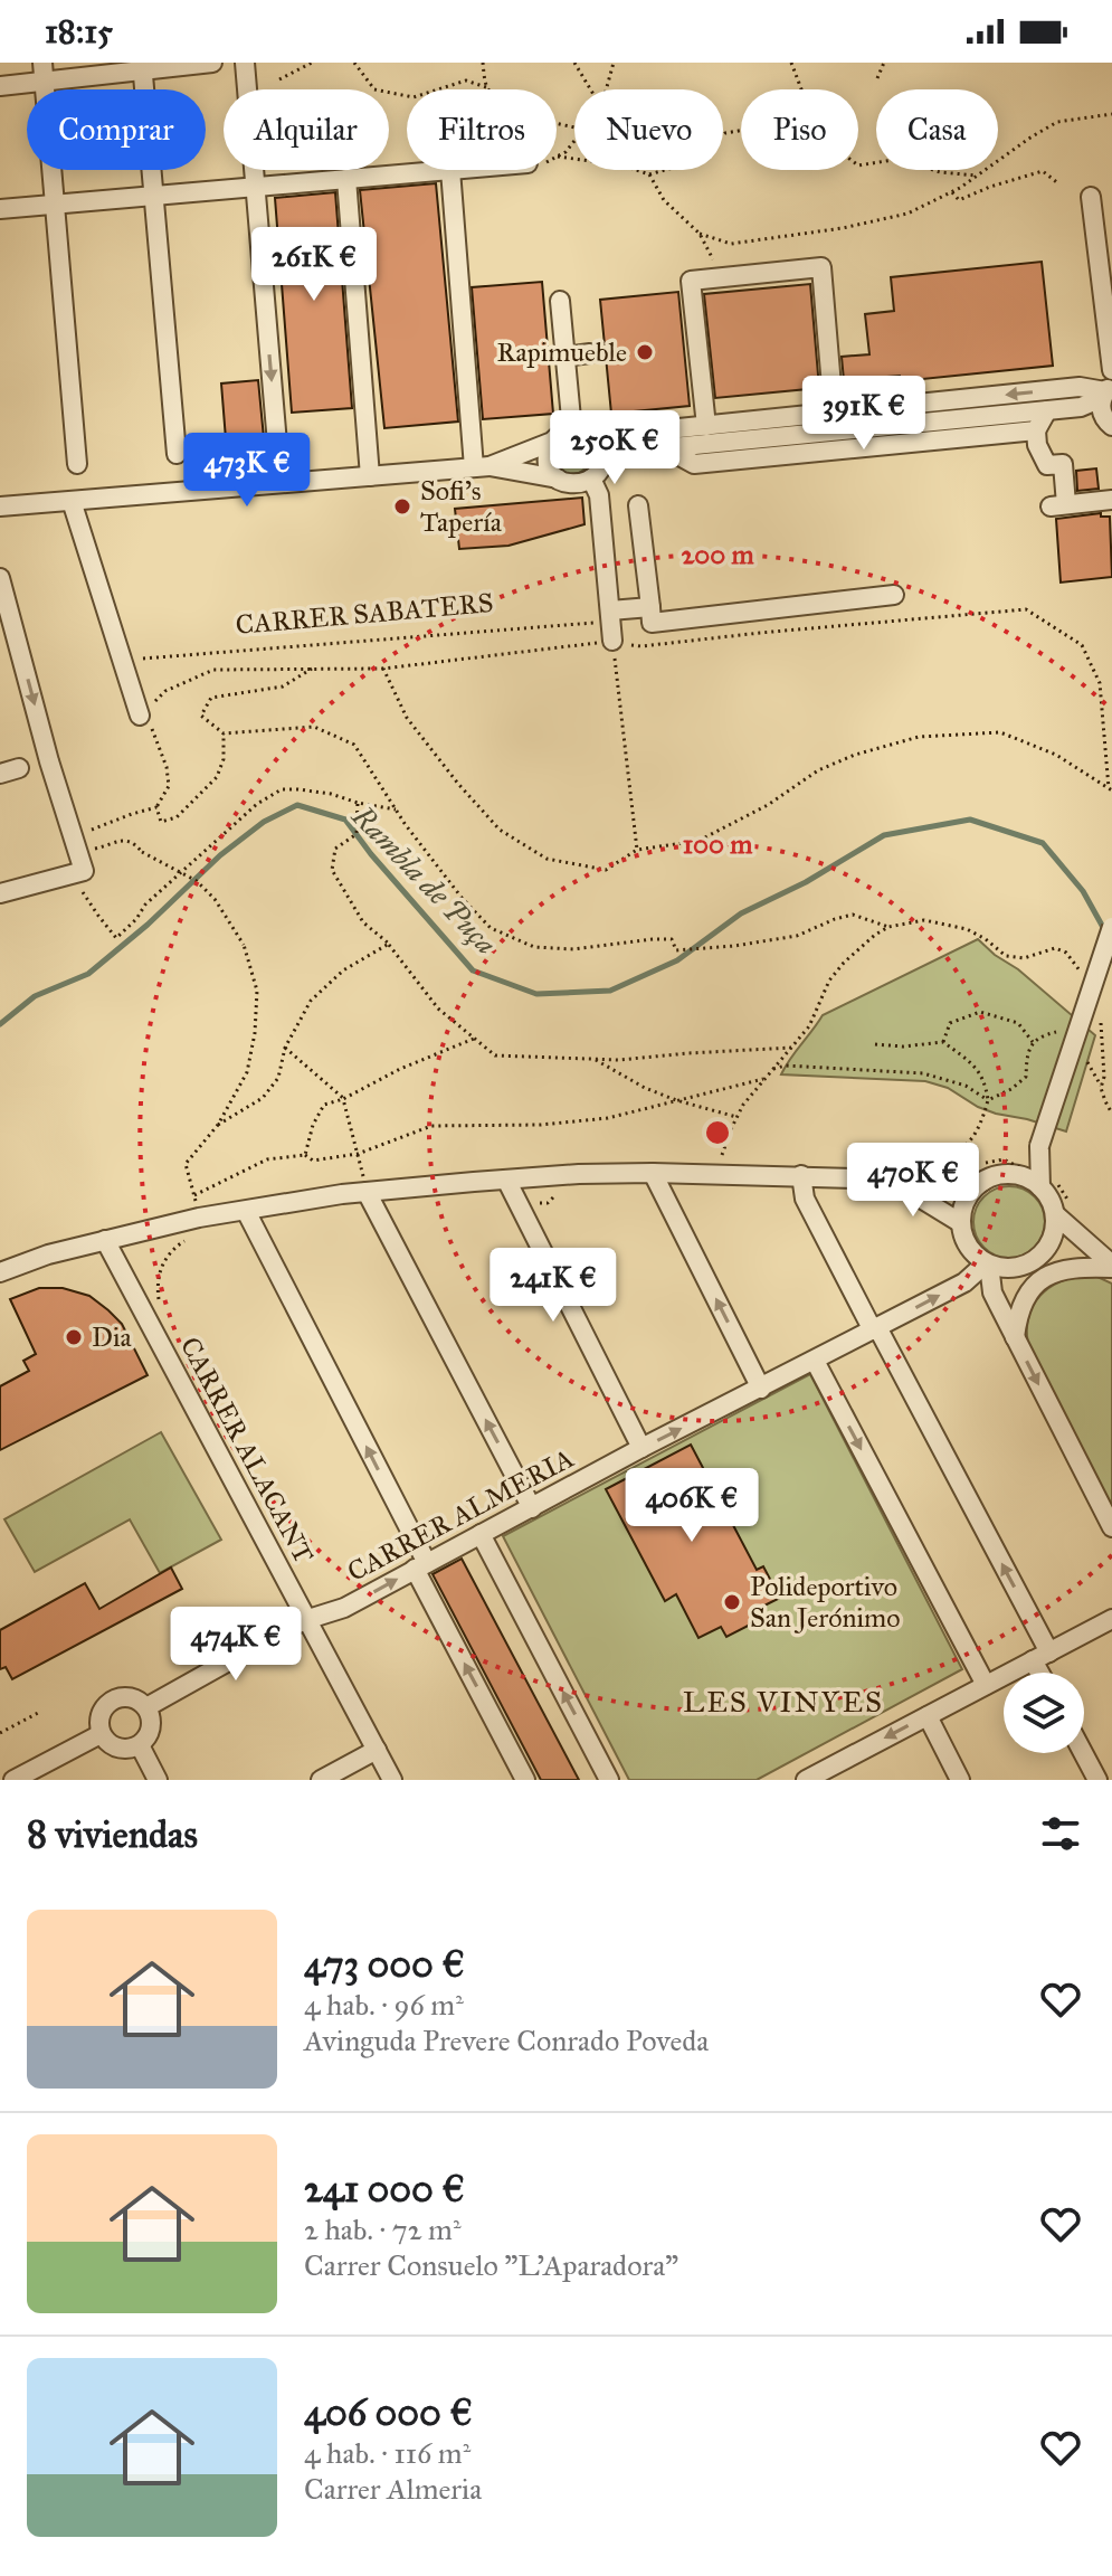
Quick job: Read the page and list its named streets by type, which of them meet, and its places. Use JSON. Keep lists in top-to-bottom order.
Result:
{
  "streets": {
    "street": ["CARRER ALACANT", "CARRER ALMERIA"],
    "path": ["CARRER SABATERS"]
  },
  "crossings": [
    ["CARRER ALACANT", "CARRER ALMERIA"]
  ],
  "one_way": ["CARRER ALMERIA"],
  "districts": ["LES VINYES"],
  "water": ["Rambla de Puça"],
  "places": [
    "Rapimueble",
    "Sofi's Tapería",
    "Dia",
    "Polideportivo San Jerónimo"
  ],
  "page": {
    "status": "18:15",
    "chip": [
      "Comprar",
      "Alquilar",
      "Filtros",
      "Nuevo",
      "Piso",
      "Casa"
    ],
    "price": [
      "261K €",
      "391K €",
      "250K €",
      "473K €",
      "470K €",
      "241K €",
      "406K €",
      "474K €"
    ],
    "heading": "8 viviendas",
    "list": [
      {
        "name": "473 000 €",
        "note": "4 hab. · 96 m² · Avinguda Prevere Conrado Poveda"
      },
      {
        "name": "241 000 €",
        "note": "2 hab. · 72 m² · Carrer Consuelo \"L'Aparadora\""
      },
      {
        "name": "406 000 €",
        "note": "4 hab. · 116 m² · Carrer Almeria"
      }
    ]
  },
  "rings": ["200 m", "100 m"]
}
